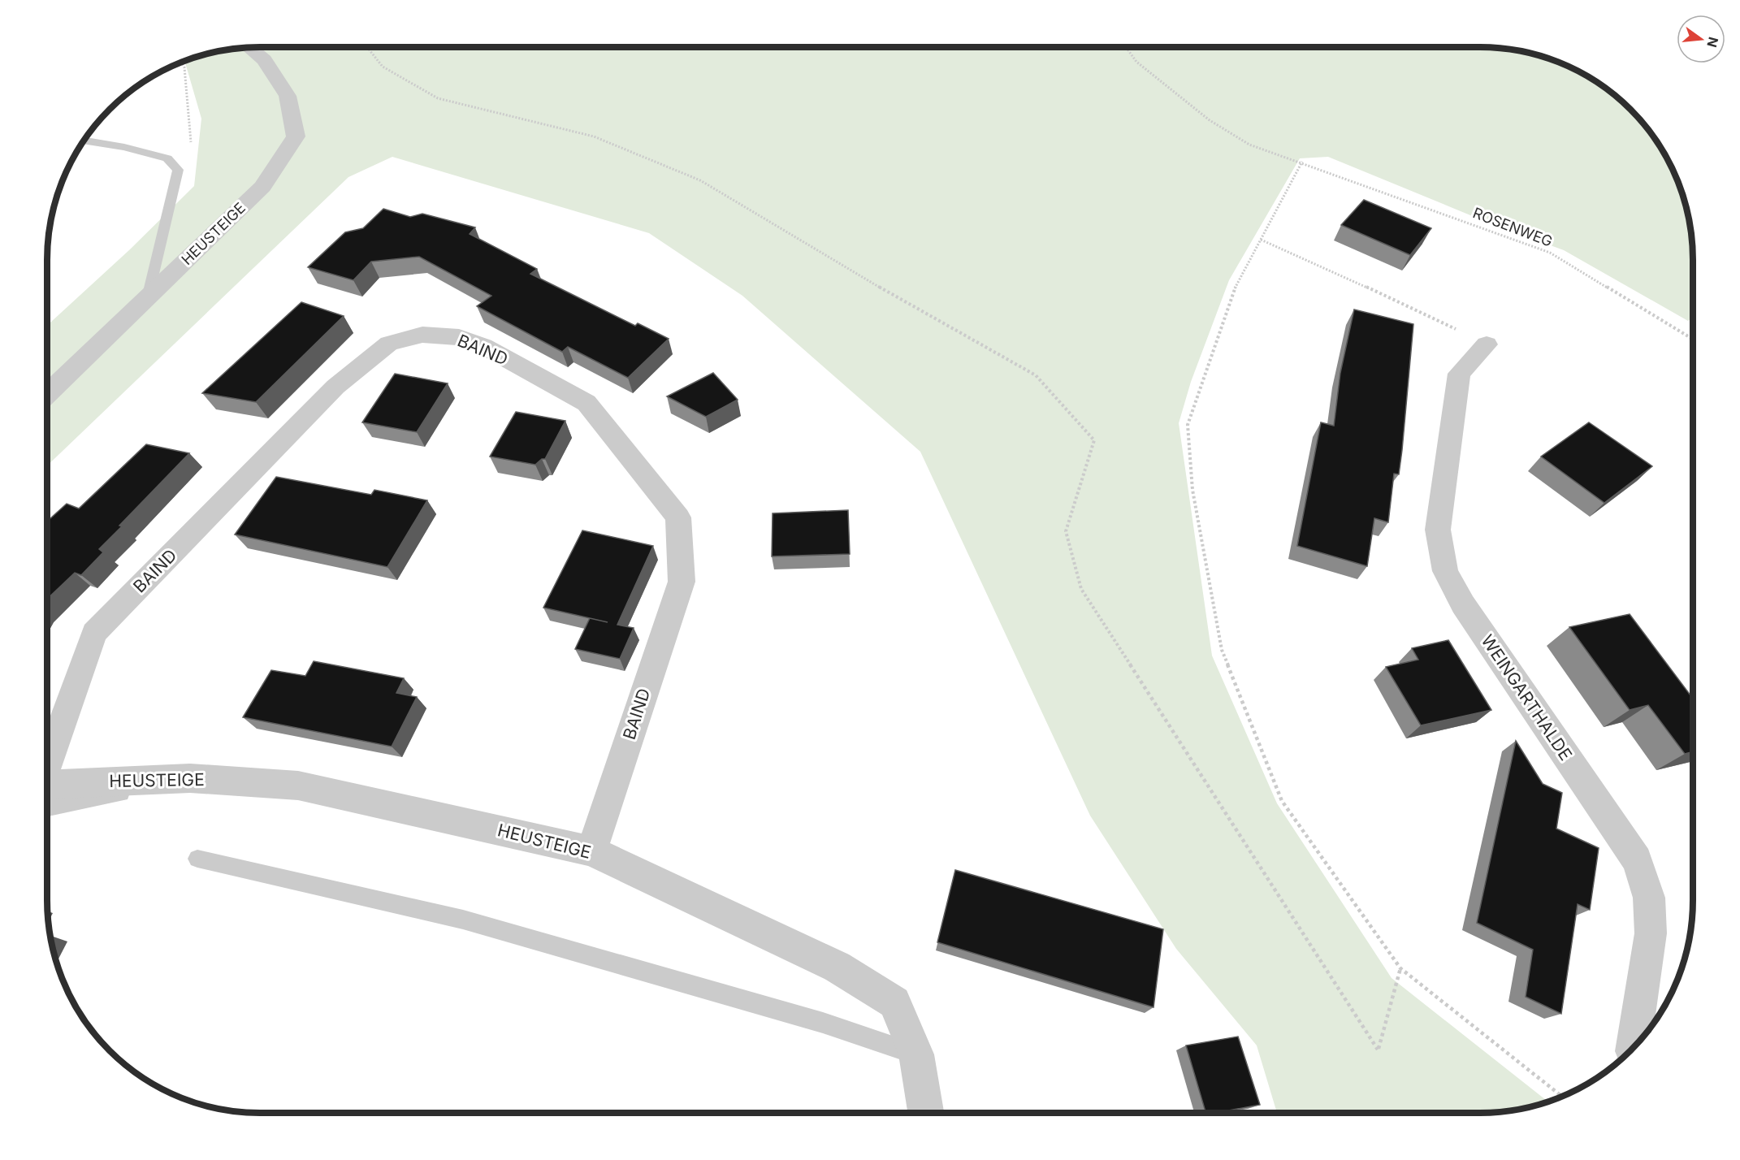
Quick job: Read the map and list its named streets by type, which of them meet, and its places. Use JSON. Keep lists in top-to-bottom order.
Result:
{
  "streets": {
    "street": ["HEUSTEIGE", "BAIND", "WEINGARTHALDE"],
    "path": ["ROSENWEG"]
  },
  "crossings": [
    ["HEUSTEIGE", "BAIND"]
  ],
  "north": "right"
}
